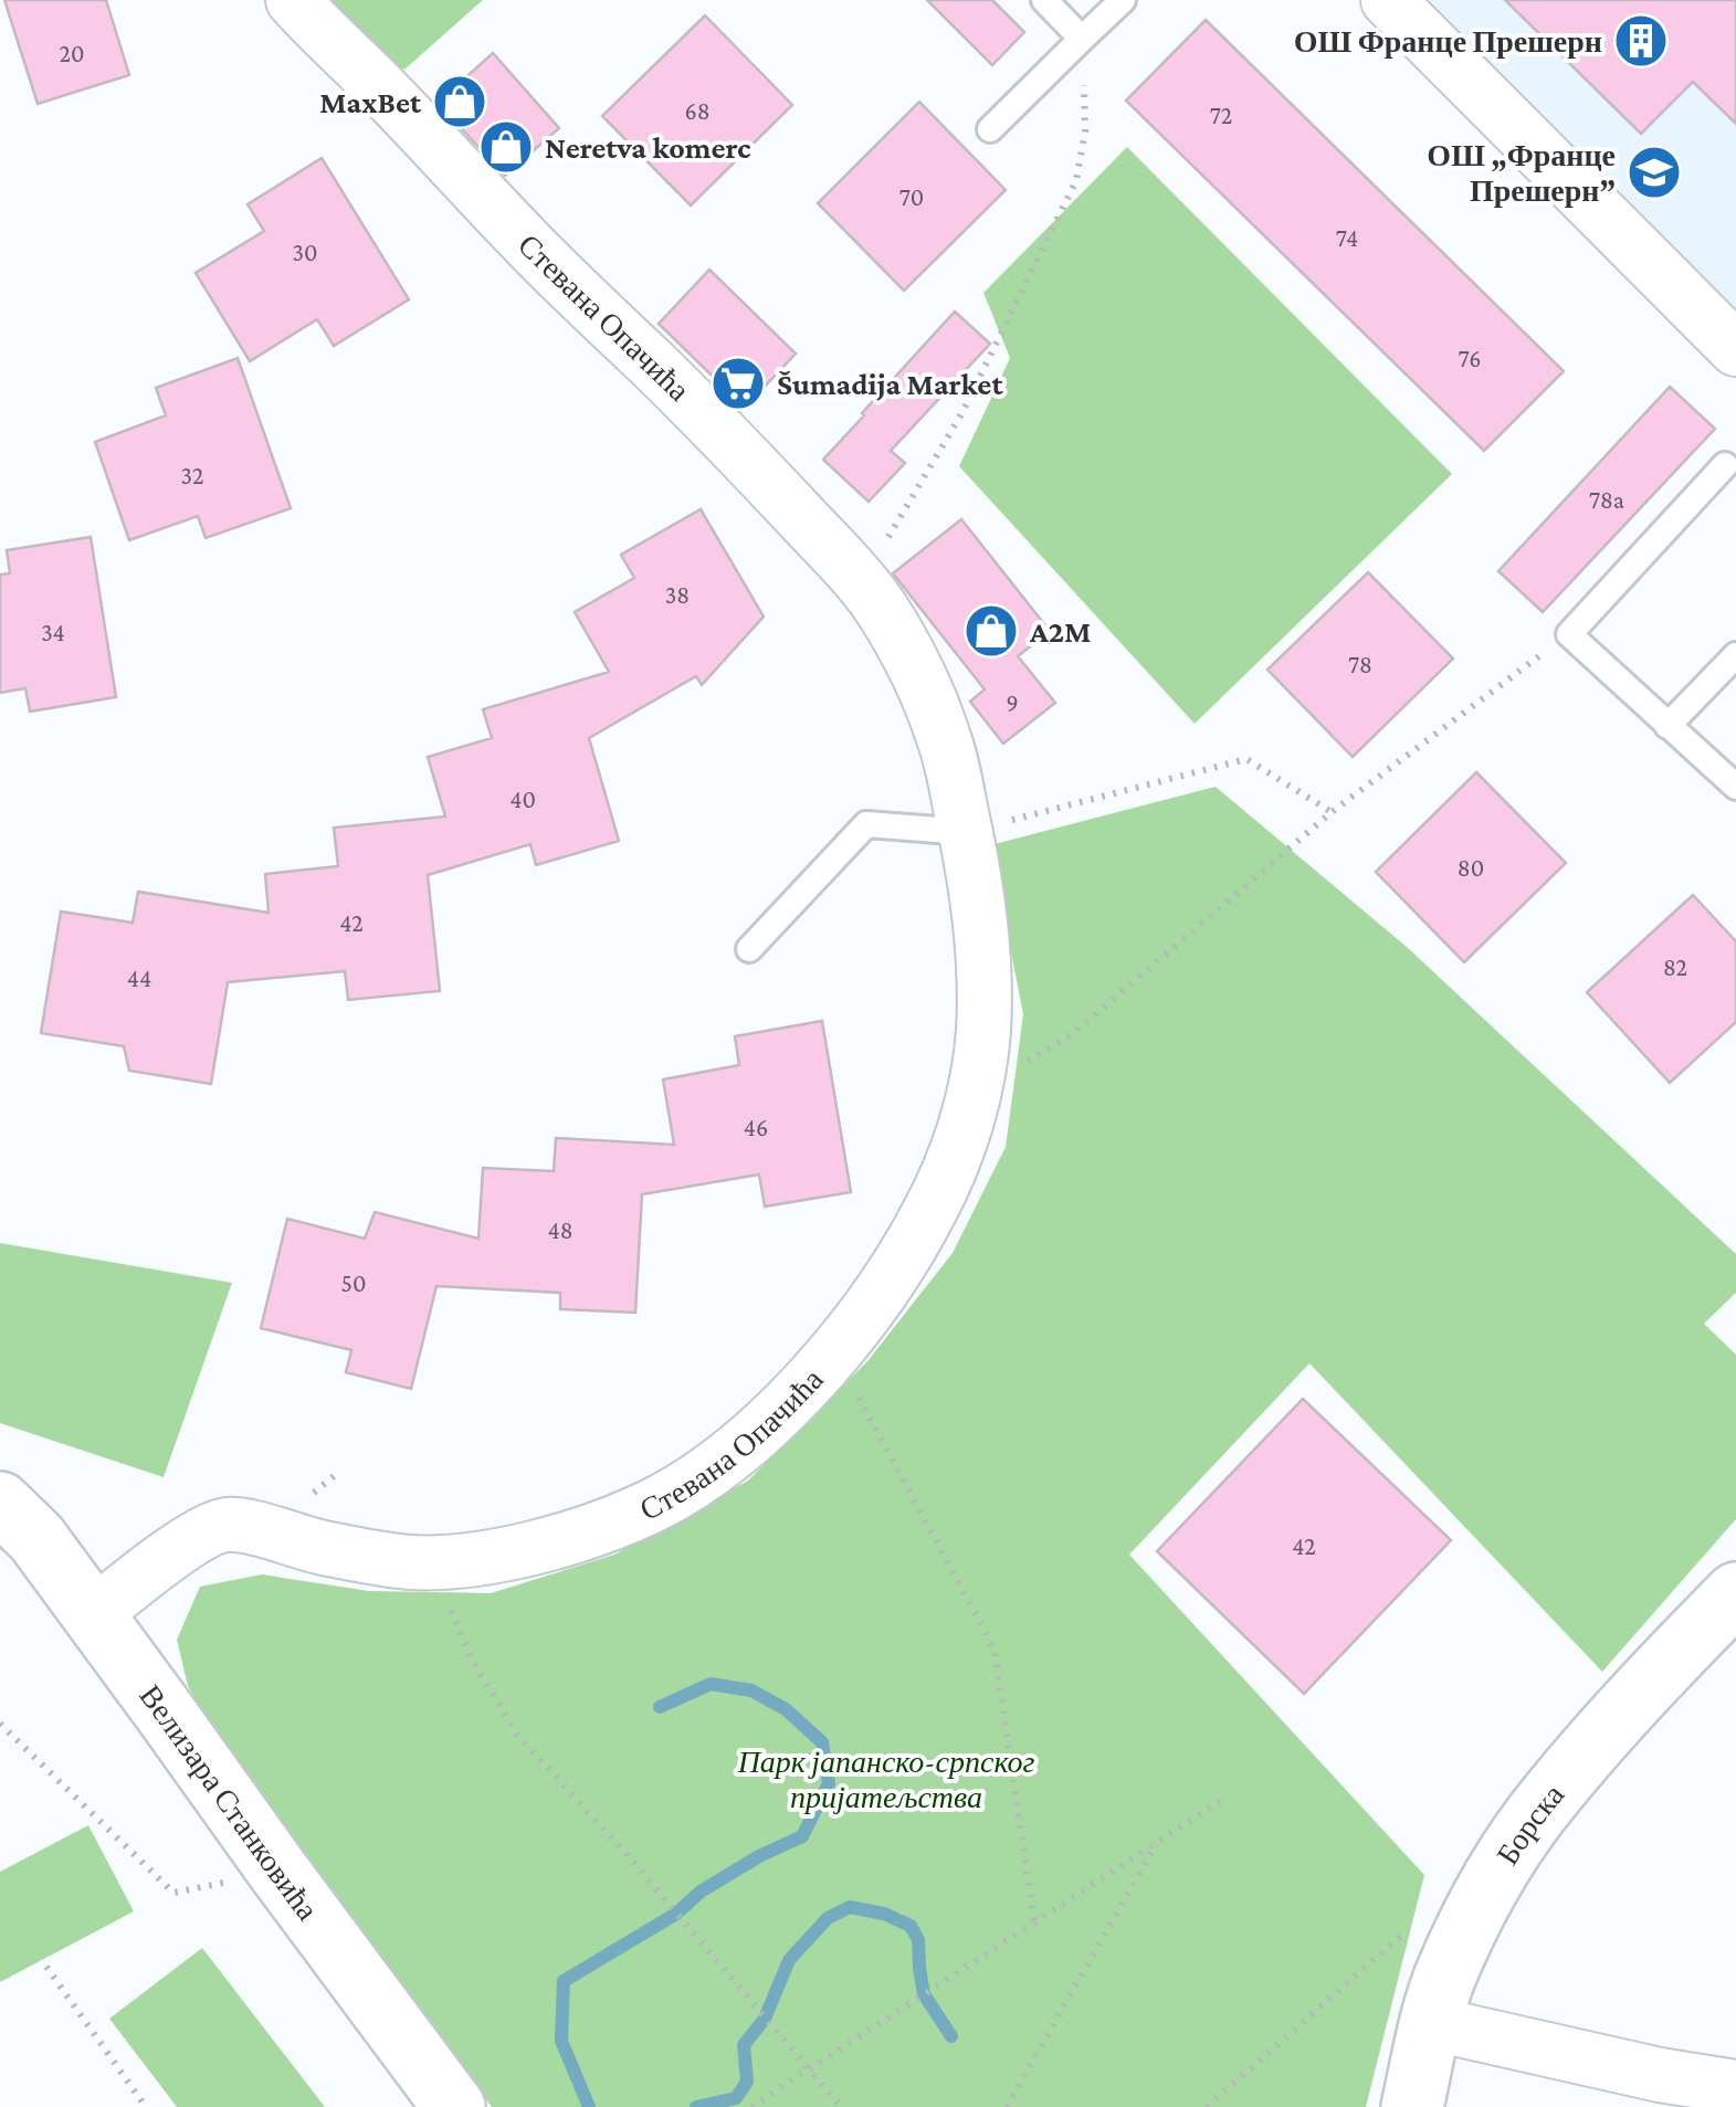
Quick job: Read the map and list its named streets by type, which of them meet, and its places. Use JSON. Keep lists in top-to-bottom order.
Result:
{
  "streets": {
    "street": ["Стевана Опачића", "Велизара Станковића", "Борска"]
  },
  "crossings": [
    ["Стевана Опачића", "Велизара Станковића"]
  ],
  "parks": ["Парк јапанско-српског пријатељства"],
  "places": {
    "building": ["ОШ Франце Прешерн"],
    "shop": ["MaxBet", "Neretva komerc", "A2M"],
    "school or university": ["ОШ „Франце Прешерн”"],
    "supermarket": ["Šumadija Market"]
  },
  "house_numbers": [
    "20",
    "68",
    "72",
    "70",
    "74",
    "30",
    "76",
    "32",
    "78a",
    "38",
    "34",
    "78",
    "9",
    "40",
    "80",
    "42",
    "82",
    "44",
    "46",
    "48",
    "50",
    "42"
  ]
}
